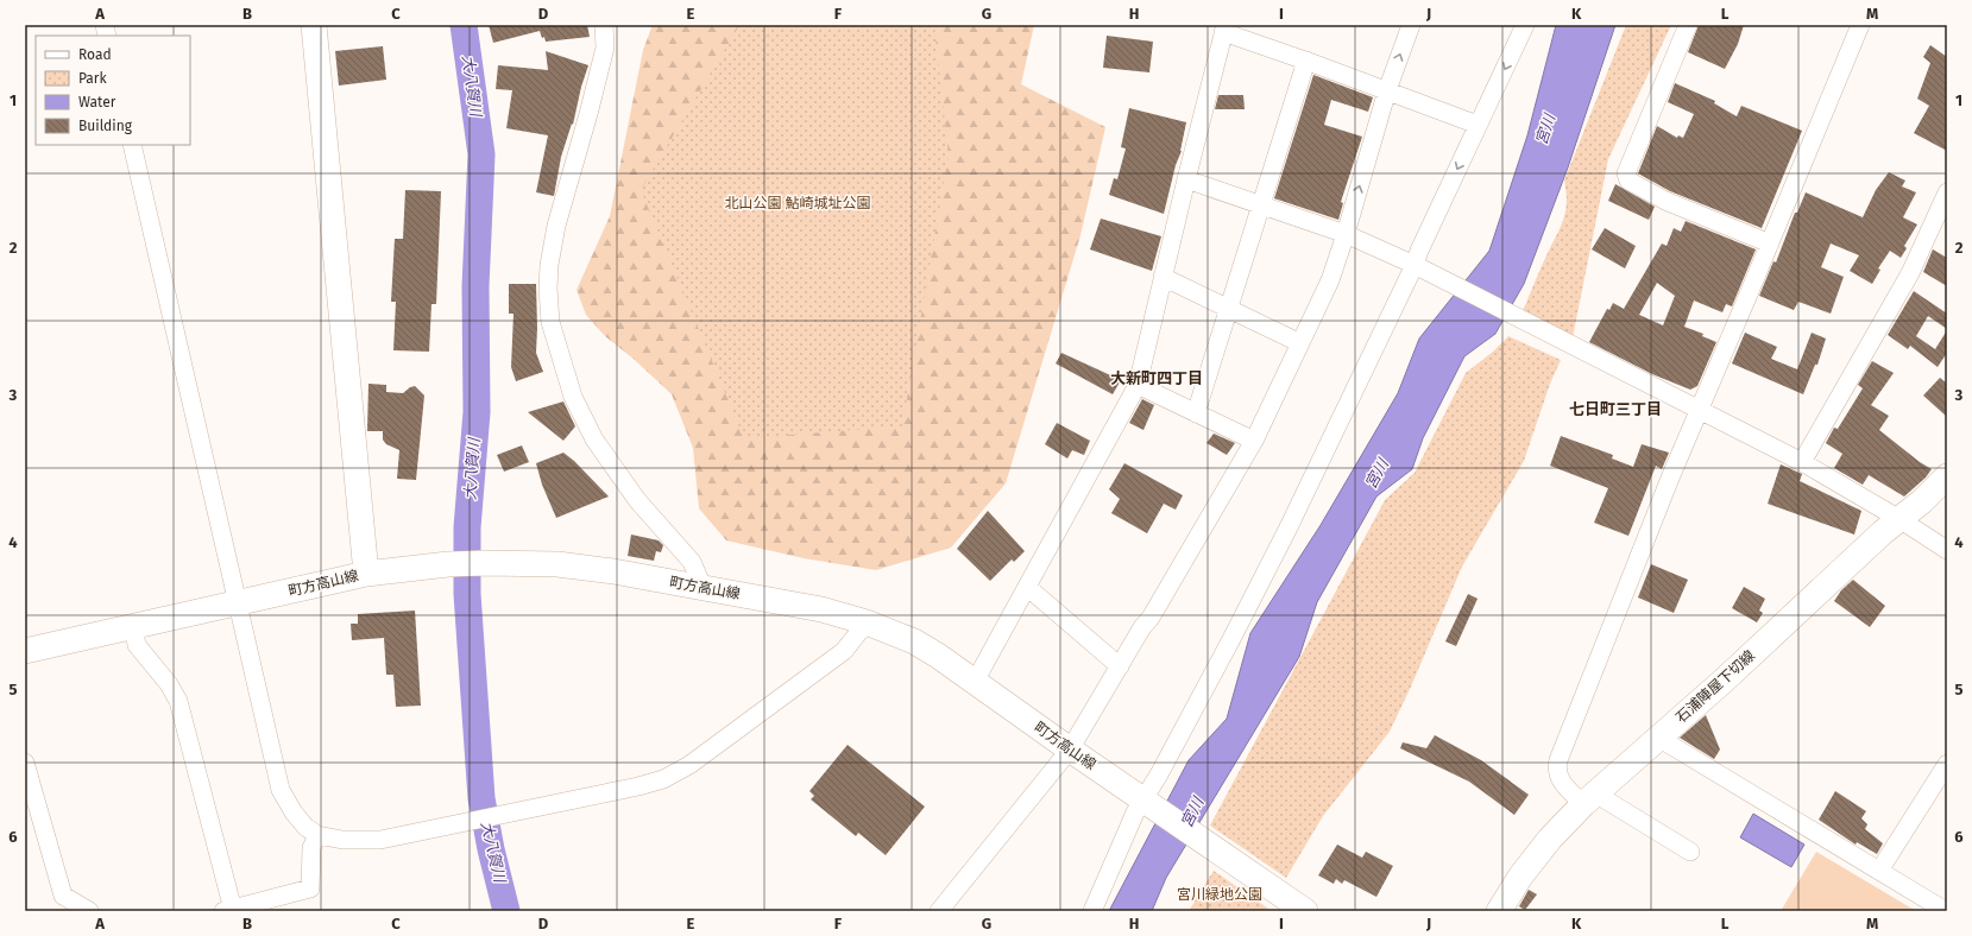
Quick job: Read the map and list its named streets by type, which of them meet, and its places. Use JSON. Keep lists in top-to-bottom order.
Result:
{
  "streets": {
    "main road": ["町方高山線", "石浦陣屋下切線"]
  },
  "districts": ["大新町四丁目", "七日町三丁目"],
  "water": ["大八賀川", "宮川"],
  "parks": ["北山公園 鮎崎城址公園", "宮川緑地公園"],
  "legend": [
    "Road",
    "Park",
    "Water",
    "Building"
  ],
  "grid": {
    "columns": [
      "A",
      "B",
      "C",
      "D",
      "E",
      "F",
      "G",
      "H",
      "I",
      "J",
      "K",
      "L",
      "M"
    ],
    "rows": [
      "1",
      "2",
      "3",
      "4",
      "5",
      "6"
    ]
  }
}
